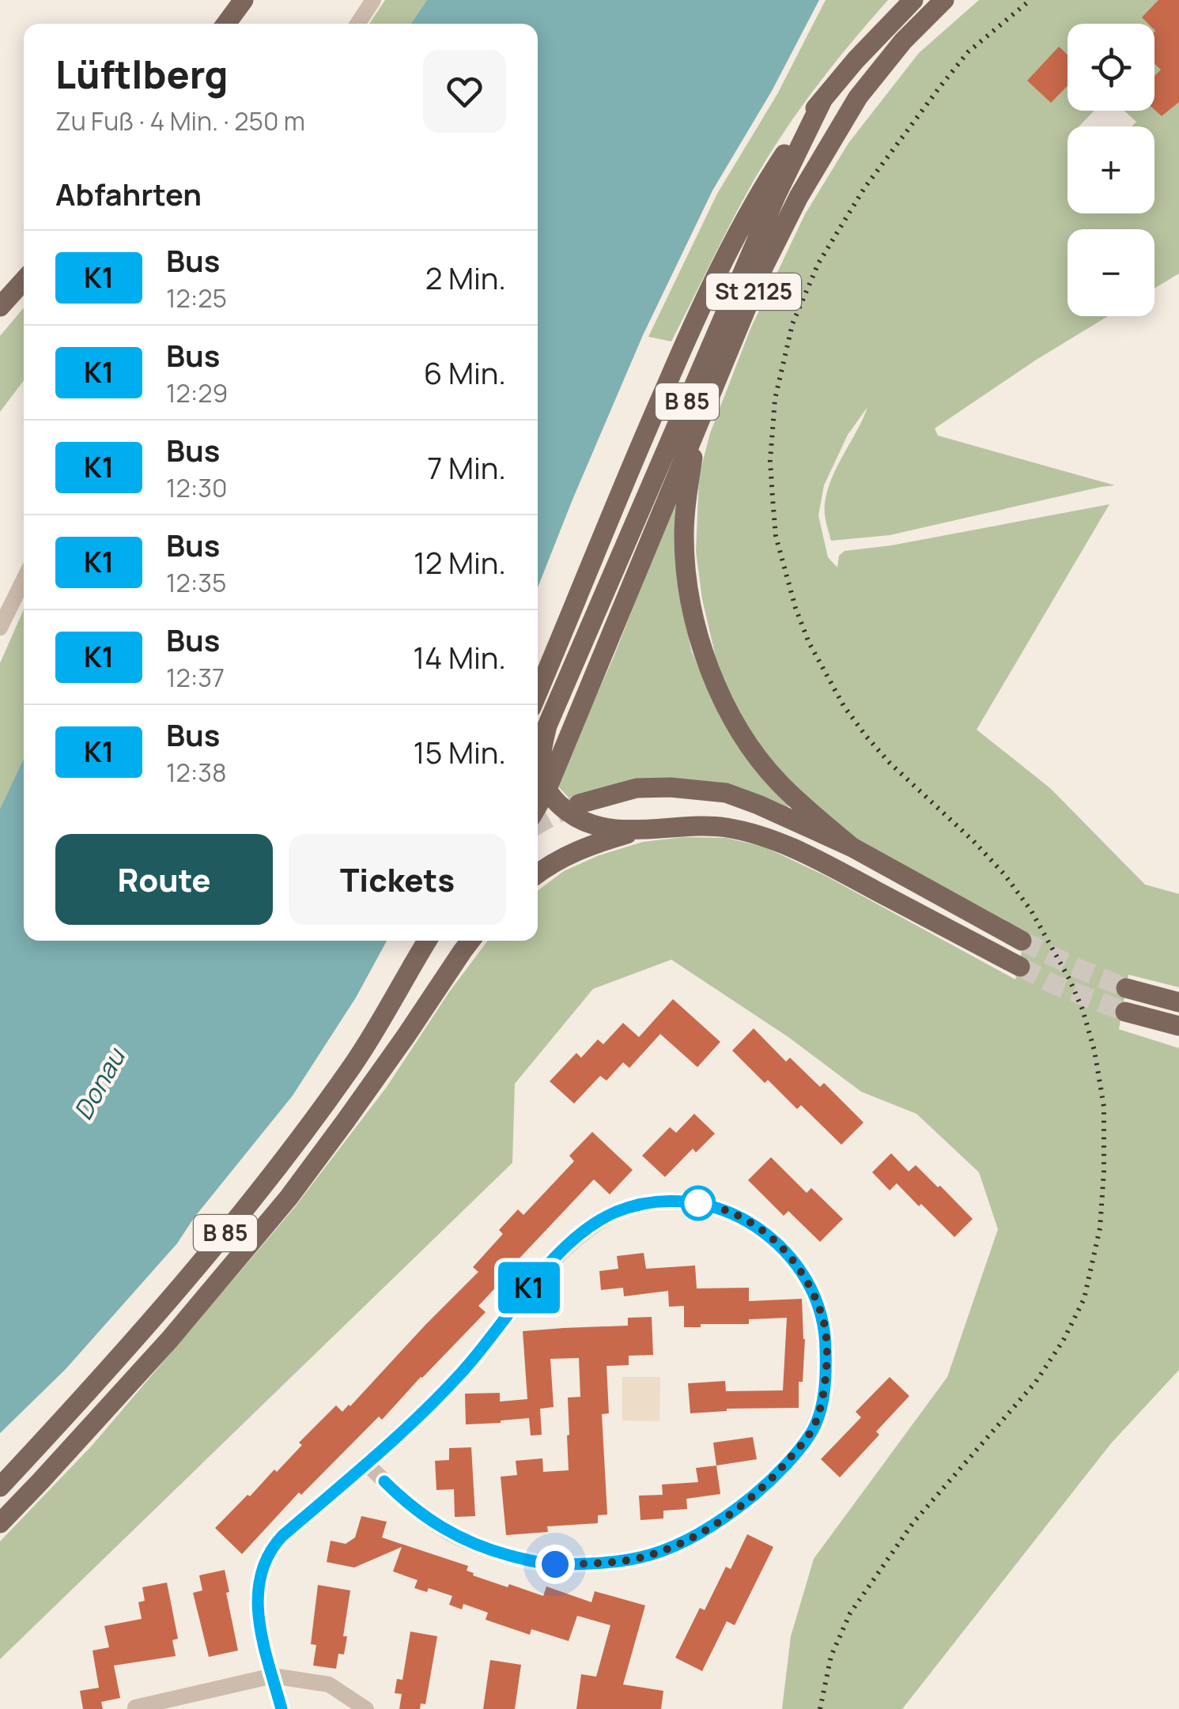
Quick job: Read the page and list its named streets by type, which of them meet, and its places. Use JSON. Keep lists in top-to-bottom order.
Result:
{
  "streets": {
    "main road": ["St 2125", "B 85"]
  },
  "crossings": [
    ["St 2125", "B 85"]
  ],
  "water": ["Donau"],
  "lines": ["bus line K1"],
  "page": {
    "on_map": "K1",
    "map_buttons": ["+", "−"],
    "heading": [
      ["Lüftlberg", "Zu Fuß · 4 Min. · 250 m"],
      "Abfahrten"
    ],
    "list": [
      {
        "mark": "K1",
        "name": "Bus",
        "note": "12:25",
        "value": "2 Min."
      },
      {
        "mark": "K1",
        "name": "Bus",
        "note": "12:29",
        "value": "6 Min."
      },
      {
        "mark": "K1",
        "name": "Bus",
        "note": "12:30",
        "value": "7 Min."
      },
      {
        "mark": "K1",
        "name": "Bus",
        "note": "12:35",
        "value": "12 Min."
      },
      {
        "mark": "K1",
        "name": "Bus",
        "note": "12:37",
        "value": "14 Min."
      },
      {
        "mark": "K1",
        "name": "Bus",
        "note": "12:38",
        "value": "15 Min."
      }
    ],
    "buttons": ["Route", "Tickets"]
  }
}
